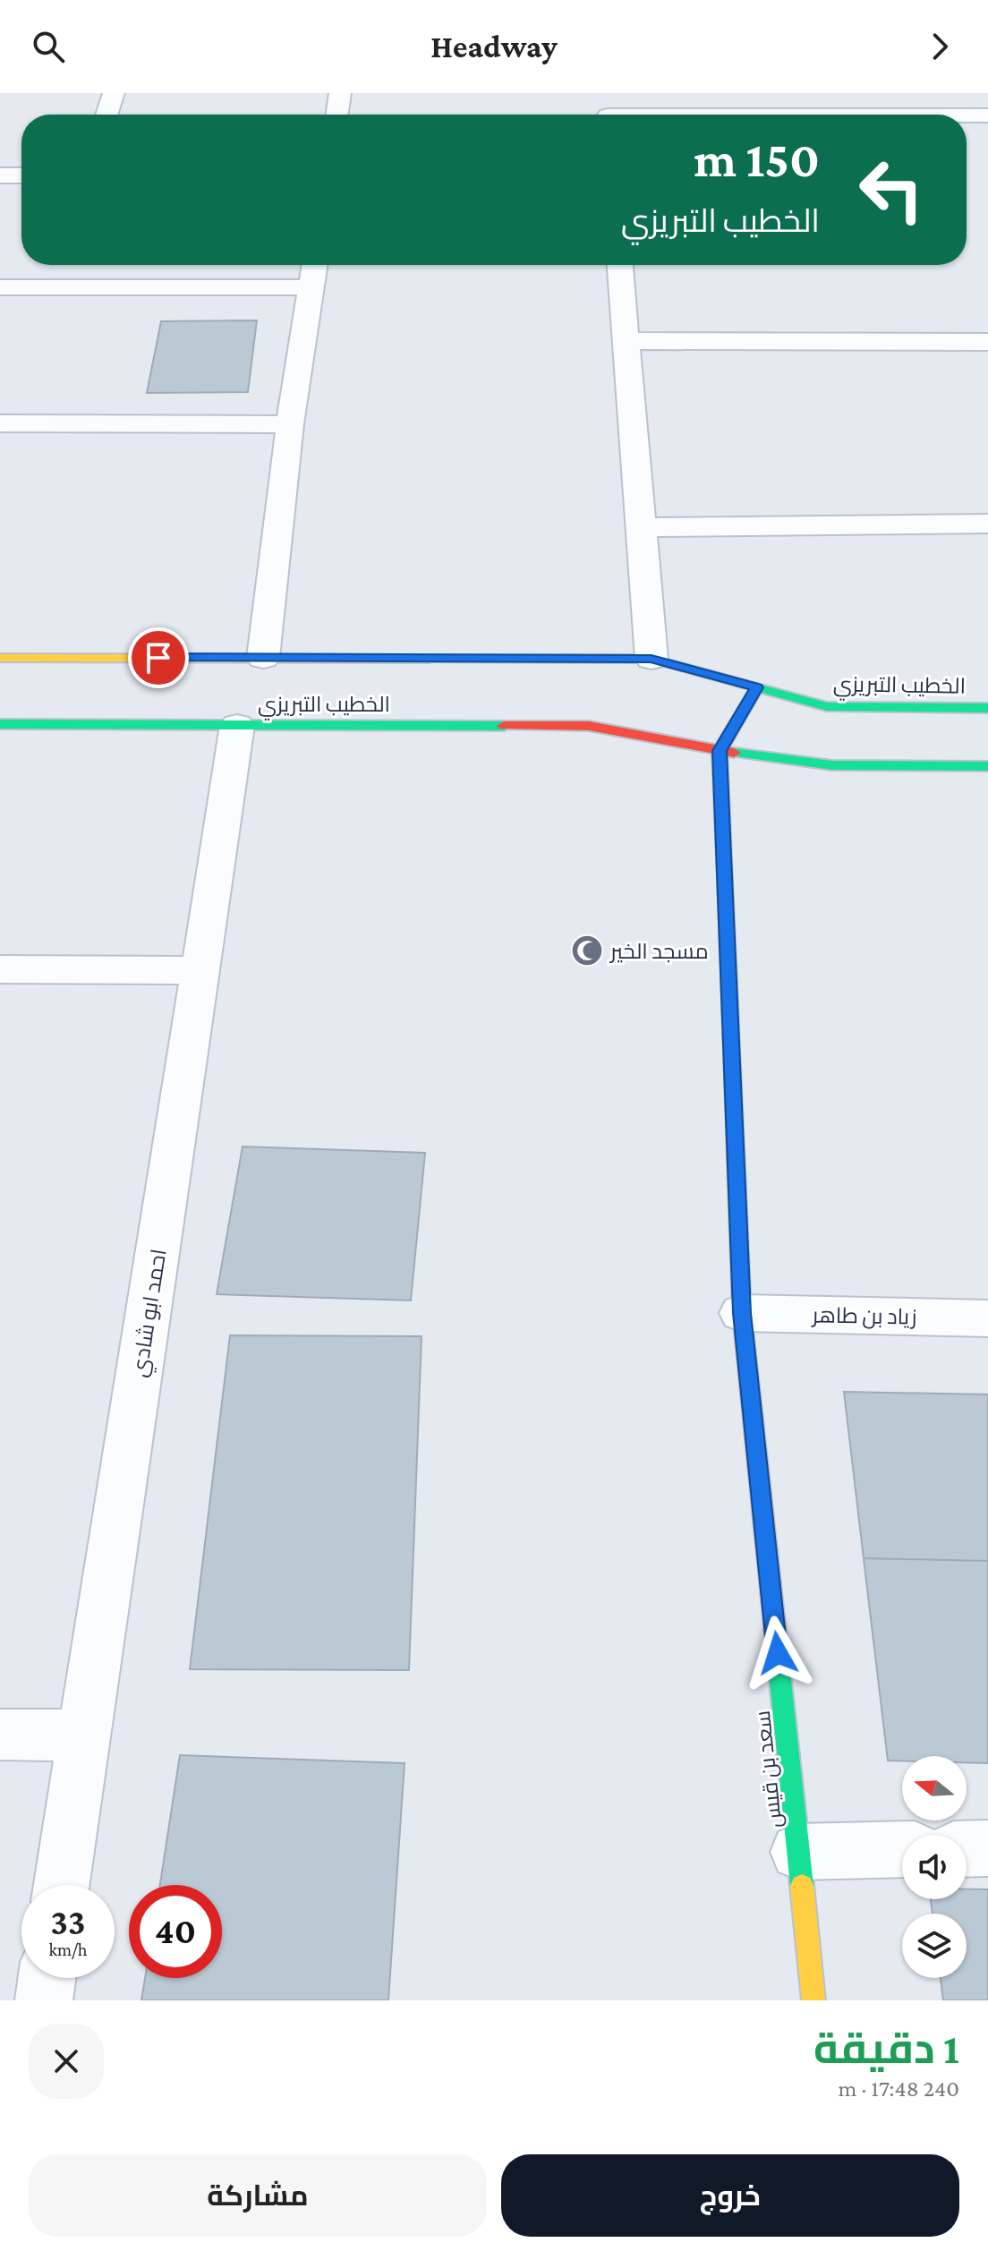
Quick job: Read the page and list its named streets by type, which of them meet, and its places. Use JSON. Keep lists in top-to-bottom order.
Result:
{
  "streets": {
    "street": [
      "الخطيب التبريزي",
      "احمد ابو شادي",
      "زياد بن طاهر",
      "سعد بن قيس"
    ]
  },
  "crossings": [
    ["الخطيب التبريزي", "احمد ابو شادي"],
    ["الخطيب التبريزي", "سعد بن قيس"],
    ["زياد بن طاهر", "سعد بن قيس"]
  ],
  "places": {
    "mosque": ["مسجد الخير"]
  },
  "north": "left",
  "page": {
    "header": "Headway",
    "turn": ["150 m", "الخطيب التبريزي"],
    "speed": "33 km/h",
    "limit": "40",
    "heading": ["1 دقيقة", "240 m · 17:48"],
    "buttons": ["خروج", "مشاركة"]
  }
}
